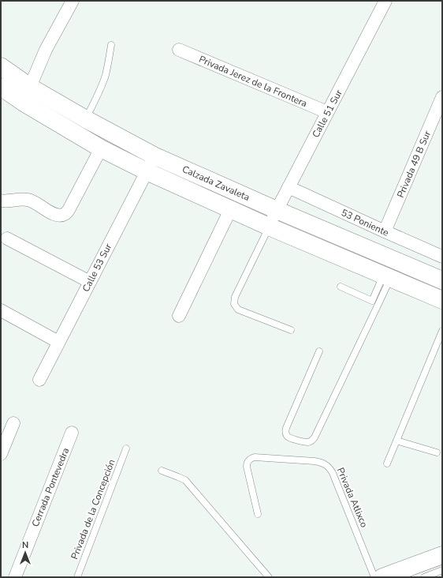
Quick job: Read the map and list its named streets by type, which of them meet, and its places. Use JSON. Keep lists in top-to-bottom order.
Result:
{
  "streets": {
    "main road": ["Calzada Zavaleta"],
    "street": [
      "Privada Jerez de la Frontera",
      "Calle 51 Sur",
      "Privada 49 B Sur",
      "53 Poniente",
      "Calle 53 Sur",
      "Cerrada Pontevedra"
    ],
    "lane": ["Privada Atlixco", "Privada de la Concepción"]
  },
  "crossings": [
    ["Privada Jerez de la Frontera", "Calle 51 Sur"],
    ["Calle 51 Sur", "Calzada Zavaleta"],
    ["Calle 51 Sur", "53 Poniente"],
    ["Privada 49 B Sur", "53 Poniente"],
    ["Calzada Zavaleta", "Calle 53 Sur"]
  ],
  "north": "top"
}
